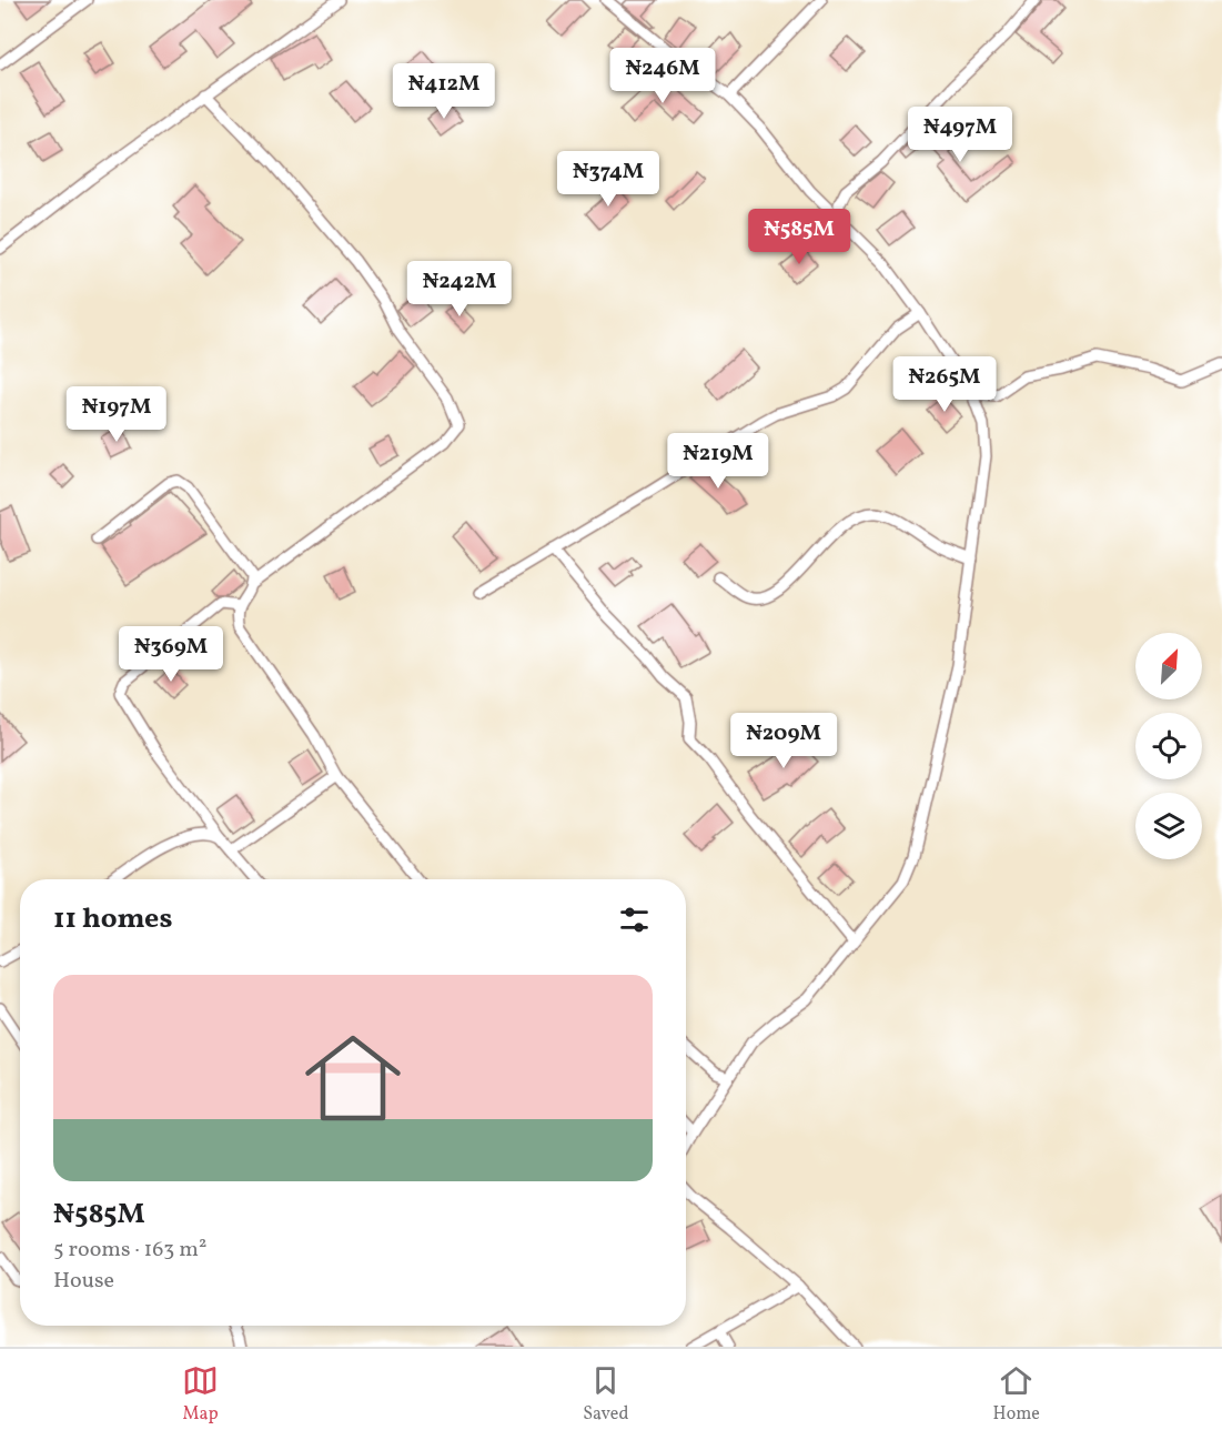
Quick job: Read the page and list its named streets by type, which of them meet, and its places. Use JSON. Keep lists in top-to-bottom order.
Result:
{
  "north": "top right",
  "page": {
    "price": [
      "₦246M",
      "₦412M",
      "₦497M",
      "₦374M",
      "₦585M",
      "₦242M",
      "₦265M",
      "₦197M",
      "₦219M",
      "₦369M",
      "₦209M"
    ],
    "heading": "11 homes",
    "list": [
      {
        "name": "₦585M",
        "note": "5 rooms · 163 m² · House"
      }
    ],
    "tabs": ["Map", "Saved", "Home"]
  }
}
